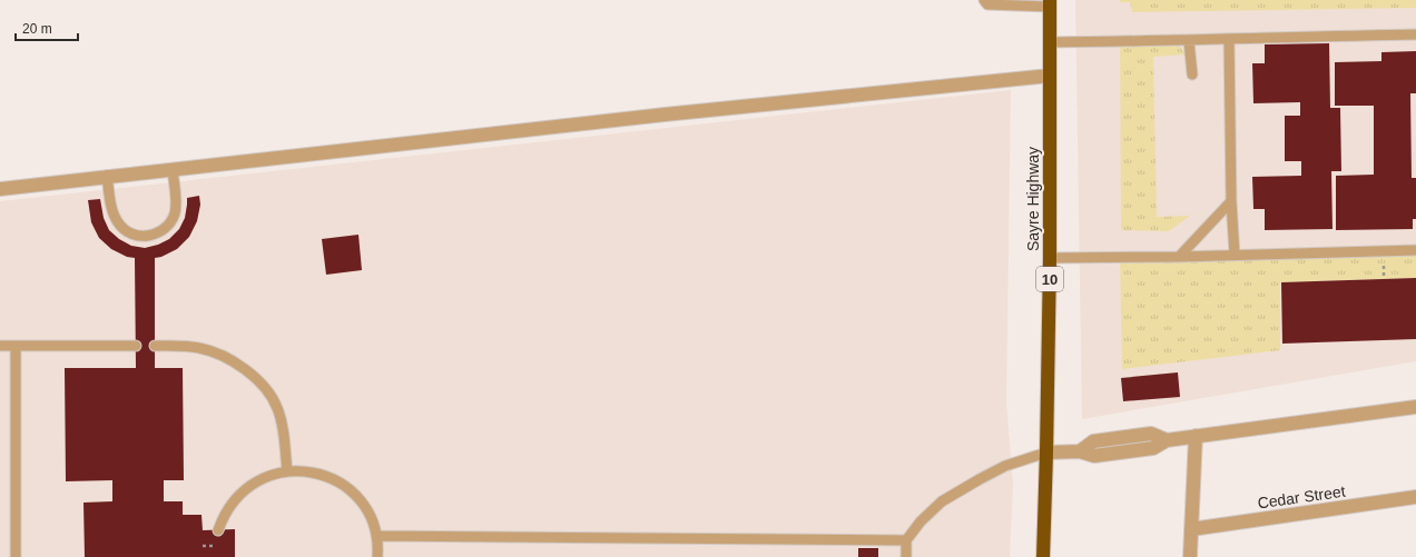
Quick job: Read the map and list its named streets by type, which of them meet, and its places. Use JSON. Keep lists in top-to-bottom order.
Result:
{
  "streets": {
    "highway": ["Sayre Highway", "10"],
    "street": ["Cedar Street"]
  },
  "scale_bar": "20 m"
}
